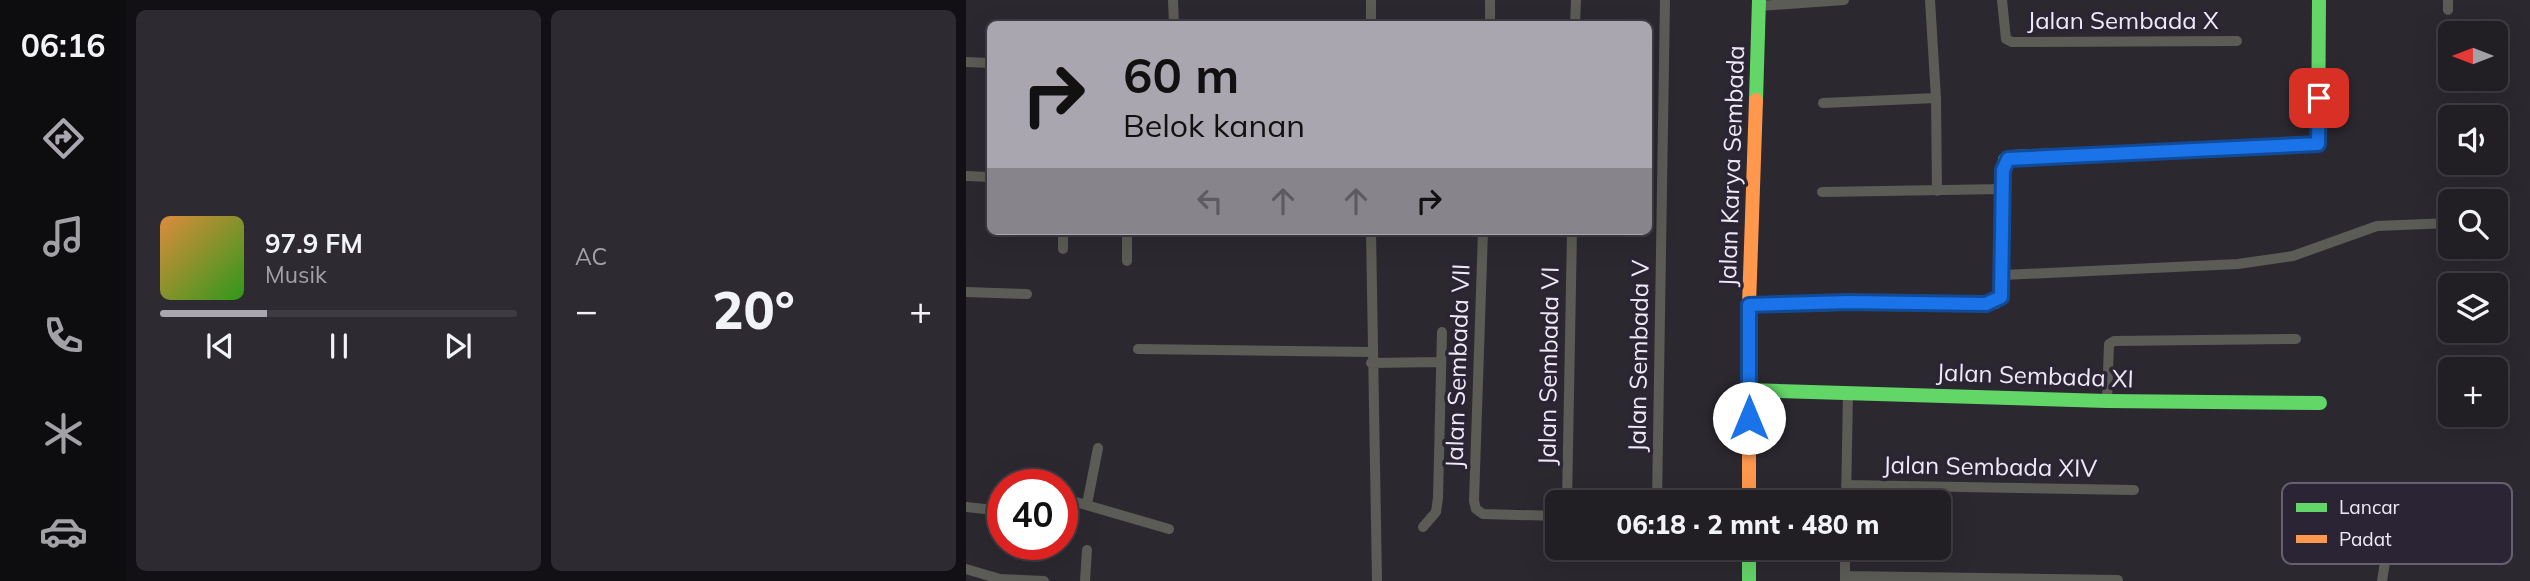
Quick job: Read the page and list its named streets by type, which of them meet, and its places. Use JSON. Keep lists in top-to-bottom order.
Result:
{
  "streets": {
    "street": [
      "Jalan Sembada X",
      "Jalan Karya Sembada",
      "Jalan Sembada V",
      "Jalan Sembada VII",
      "Jalan Sembada VI",
      "Jalan Sembada XI",
      "Jalan Sembada XIV"
    ]
  },
  "crossings": [
    ["Jalan Karya Sembada", "Jalan Sembada XI"]
  ],
  "legend": ["Lancar", "Padat"],
  "north": "left",
  "page": {
    "tabs": "06:16",
    "tile": "AC",
    "map_buttons": "+",
    "turn": ["60 m", "Belok kanan"],
    "song": ["97.9 FM", "Musik"],
    "heat": ["−", "20°", "+"],
    "limit": "40",
    "trip": "06:18 · 2 mnt · 480 m"
  }
}
